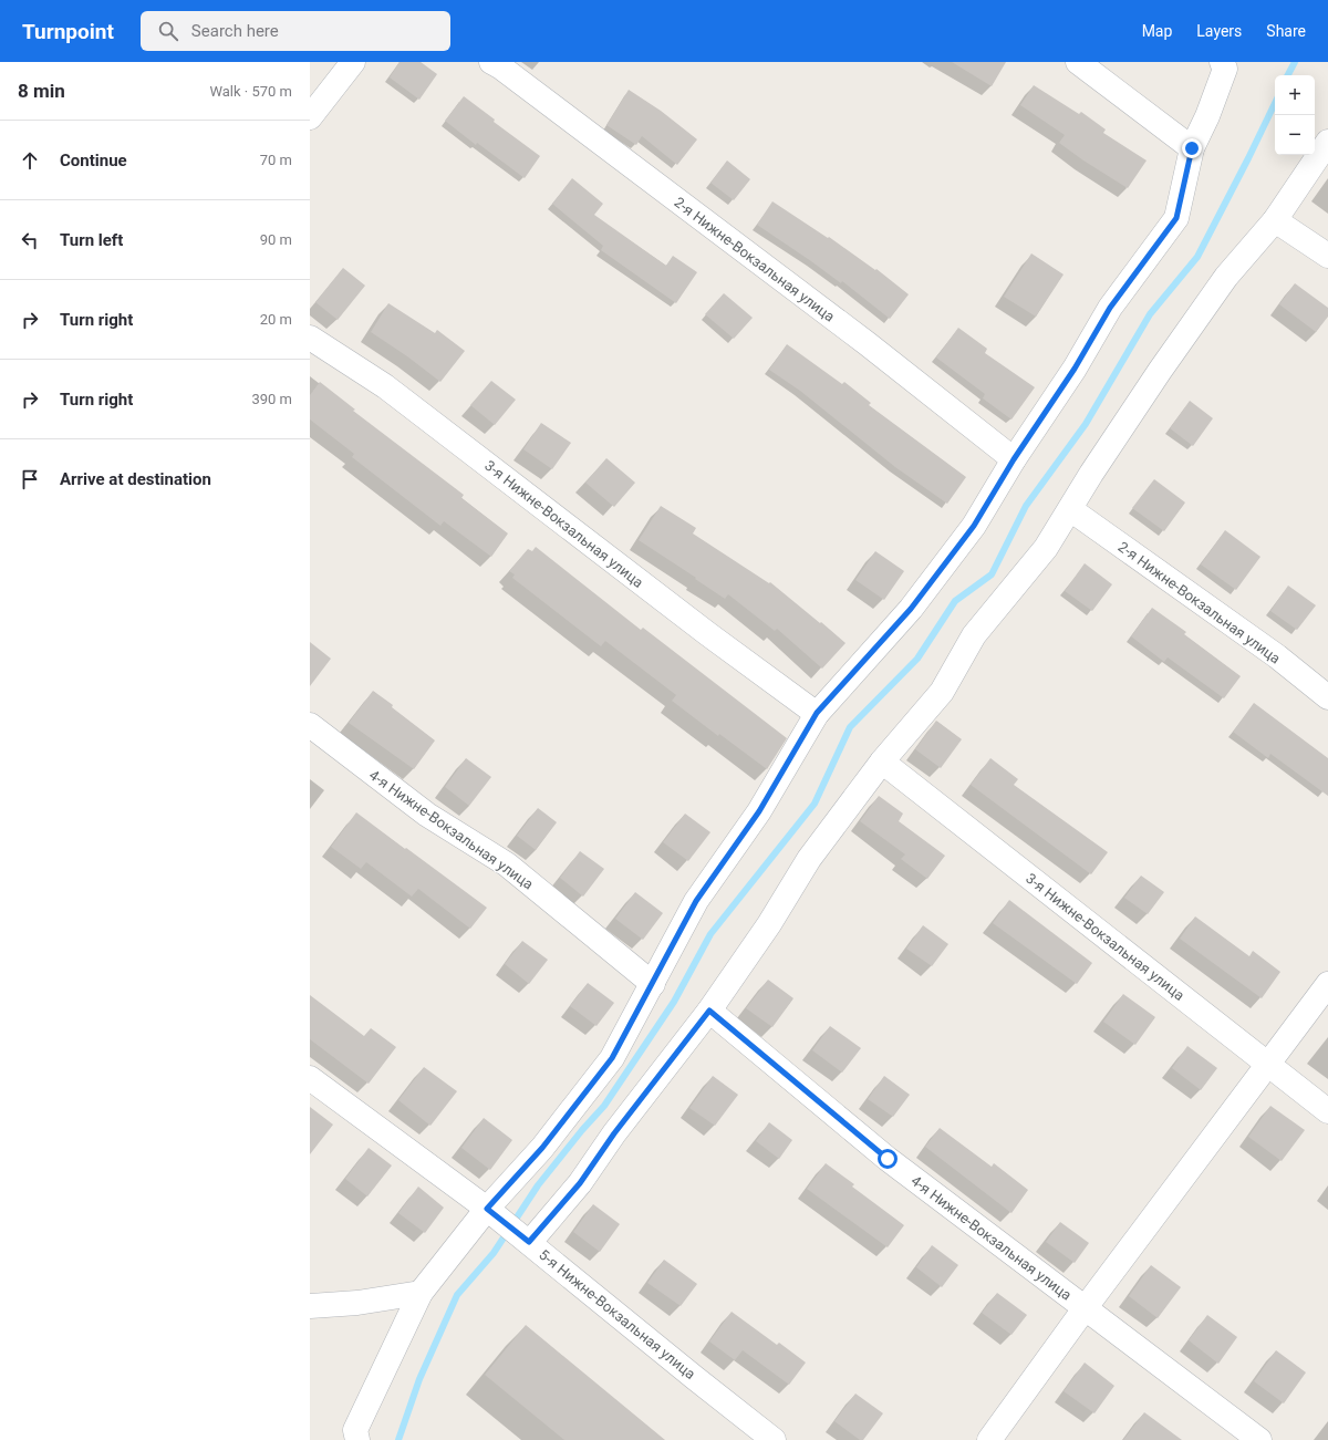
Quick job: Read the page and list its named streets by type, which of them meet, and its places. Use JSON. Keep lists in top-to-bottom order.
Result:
{
  "streets": {
    "street": [
      "2-я Нижне-Вокзальная улица",
      "3-я Нижне-Вокзальная улица",
      "4-я Нижне-Вокзальная улица",
      "5-я Нижне-Вокзальная улица"
    ]
  },
  "page": {
    "header": "Turnpoint",
    "search": "Search here",
    "nav": ["Map", "Layers", "Share"],
    "heading": ["8 min", "Walk · 570 m"],
    "map_buttons": ["+", "−"],
    "list": [
      ["Continue", "70 m"],
      ["Turn left", "90 m"],
      ["Turn right", "20 m"],
      ["Turn right", "390 m"],
      "Arrive at destination"
    ]
  }
}
